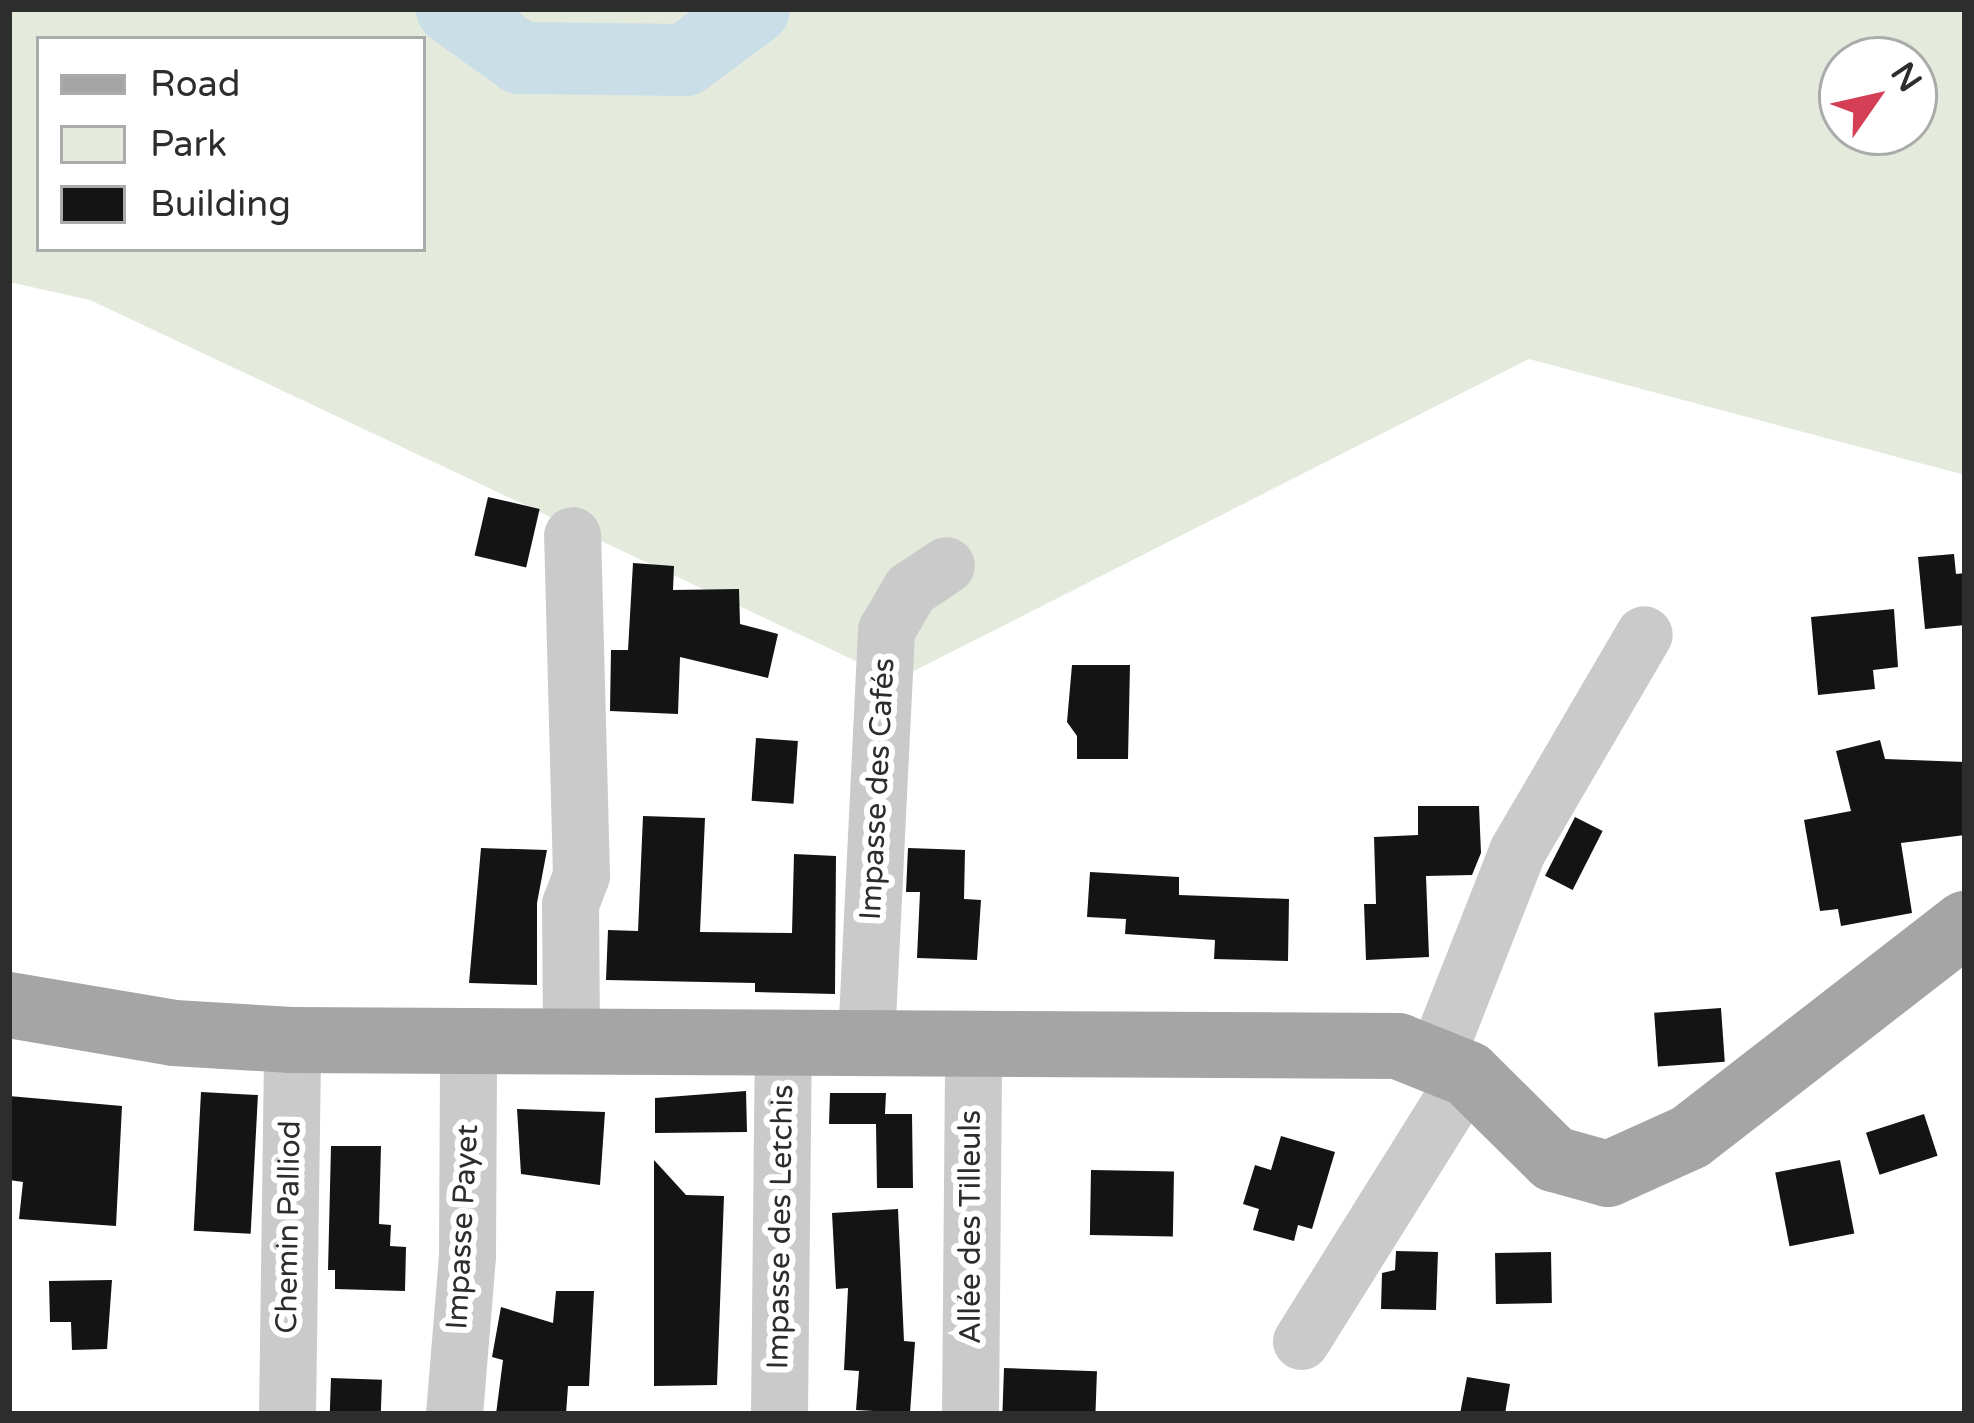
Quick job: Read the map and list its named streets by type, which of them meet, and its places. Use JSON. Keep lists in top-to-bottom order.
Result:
{
  "streets": {
    "street": [
      "Impasse des Cafés",
      "Chemin Palliod",
      "Impasse Payet",
      "Impasse des Letchis",
      "Allée des Tilleuls"
    ]
  },
  "legend": ["Road", "Park", "Building"],
  "north": "top right"
}
